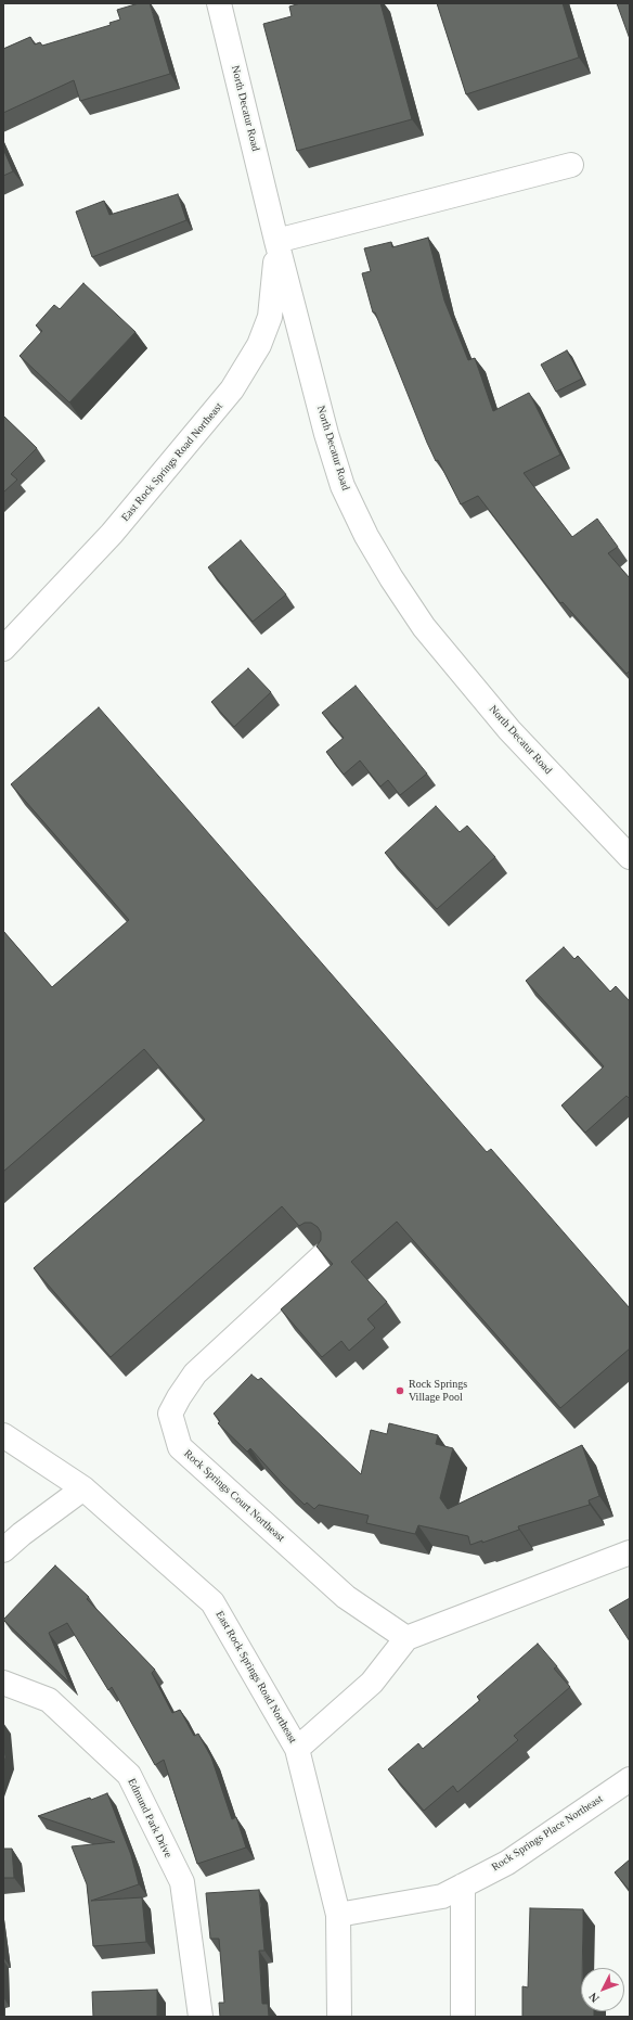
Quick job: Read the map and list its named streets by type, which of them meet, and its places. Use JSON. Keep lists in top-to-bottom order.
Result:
{
  "streets": {
    "street": [
      "North Decatur Road",
      "East Rock Springs Road Northeast",
      "Rock Springs Court Northeast",
      "Edmund Park Drive",
      "Rock Springs Place Northeast"
    ]
  },
  "crossings": [
    ["North Decatur Road", "East Rock Springs Road Northeast"],
    ["East Rock Springs Road Northeast", "Rock Springs Place Northeast"]
  ],
  "places": ["Rock Springs Village Pool"],
  "north": "bottom left"
}
